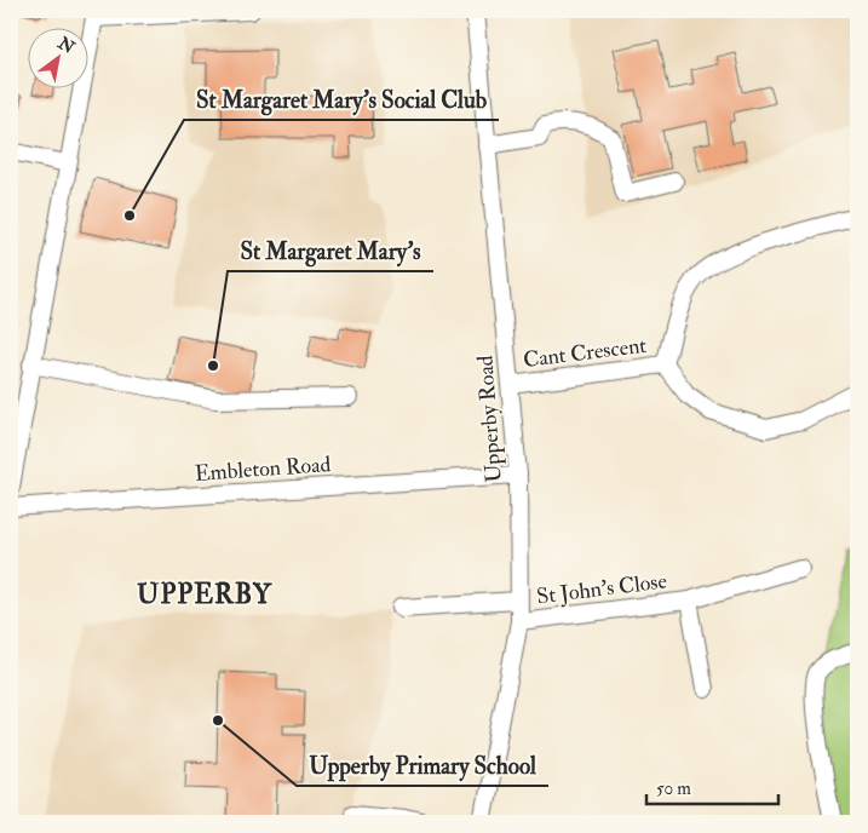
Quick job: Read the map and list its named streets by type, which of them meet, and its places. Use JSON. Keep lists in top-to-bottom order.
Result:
{
  "streets": {
    "street": [
      "Cant Crescent",
      "Upperby Road",
      "Embleton Road",
      "St John's Close"
    ]
  },
  "crossings": [
    ["Cant Crescent", "Upperby Road"],
    ["Upperby Road", "Embleton Road"],
    ["Upperby Road", "St John's Close"]
  ],
  "districts": ["UPPERBY"],
  "places": ["St Margaret Mary's Social Club", "St Margaret Mary's", "Upperby Primary School"],
  "scale_bar": "50 m",
  "north": "top right"
}
